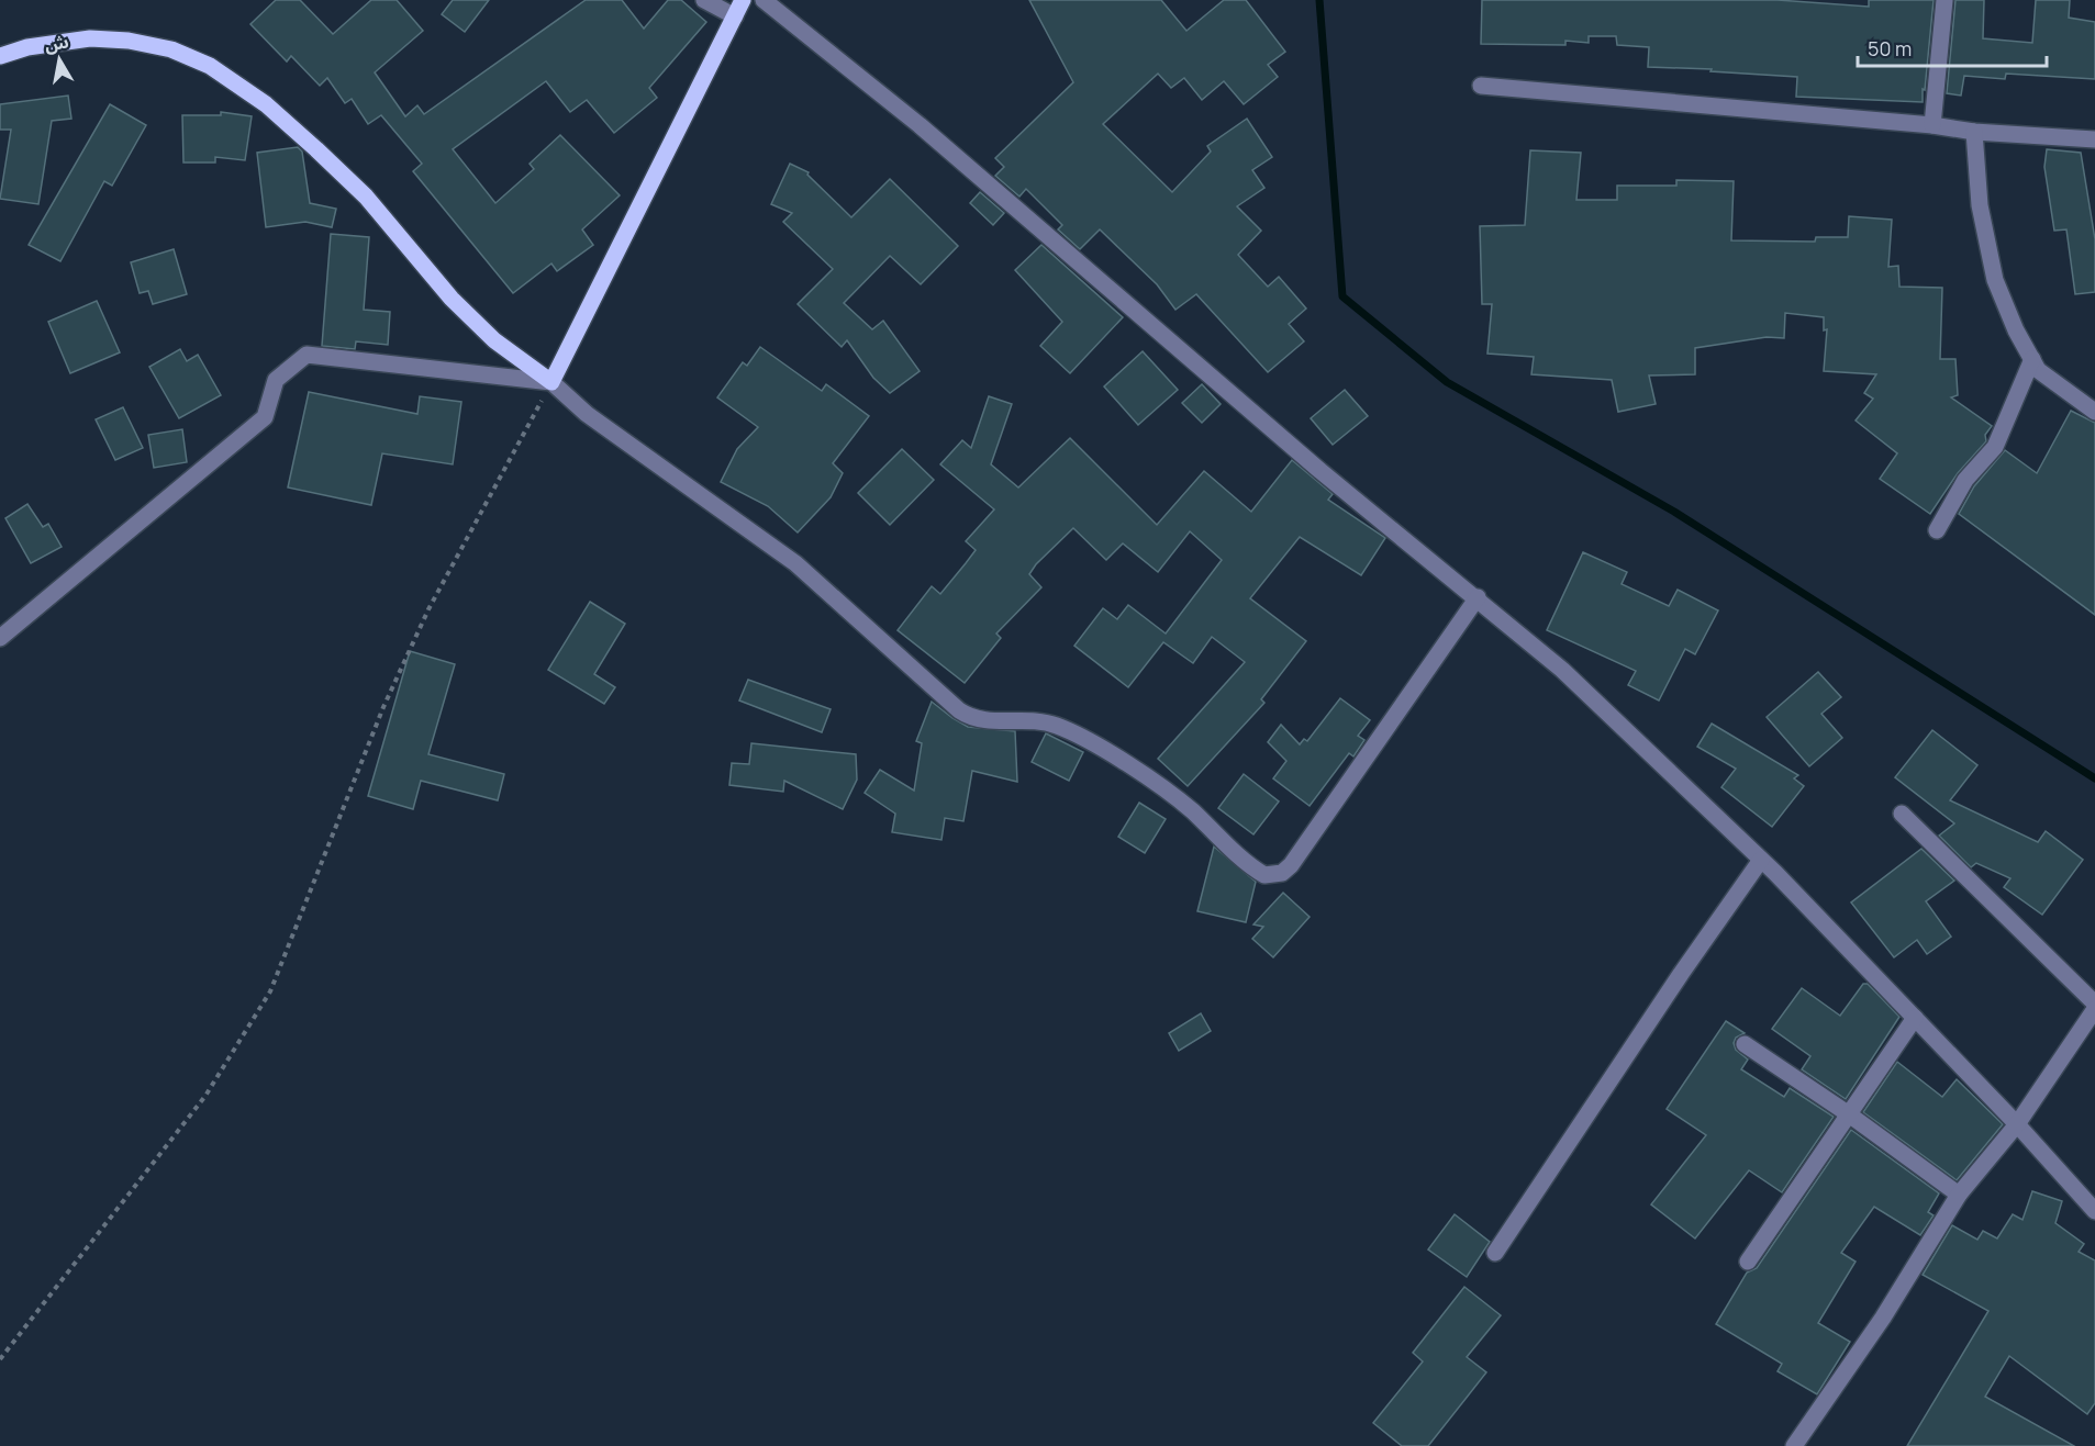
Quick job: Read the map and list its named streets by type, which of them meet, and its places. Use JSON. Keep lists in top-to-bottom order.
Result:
{
  "scale_bar": "50 m",
  "north": "top"
}
